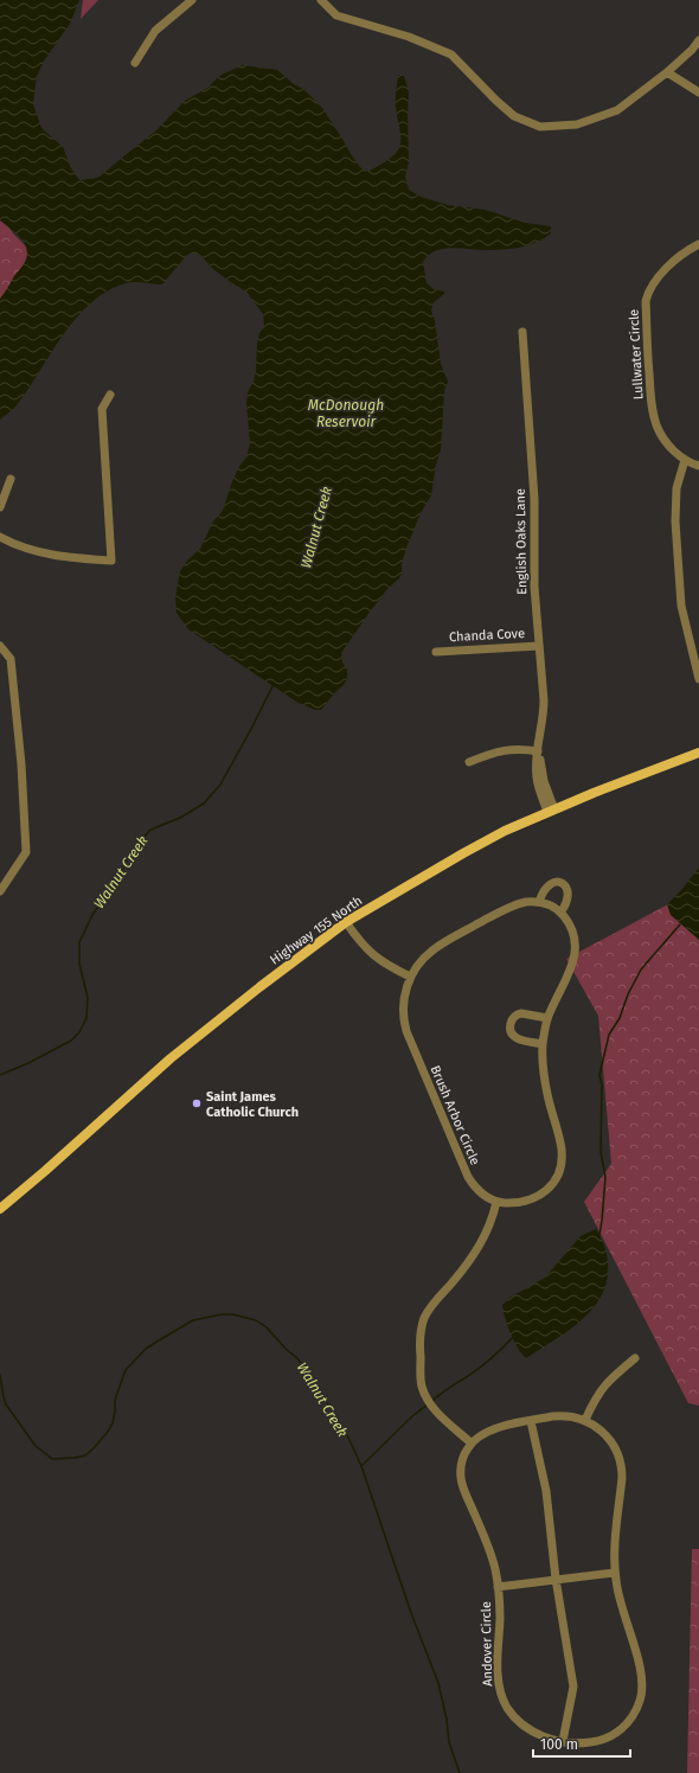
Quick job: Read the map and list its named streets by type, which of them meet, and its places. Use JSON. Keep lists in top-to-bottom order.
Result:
{
  "streets": {
    "main road": ["Highway 155 North"],
    "street": [
      "Lullwater Circle",
      "English Oaks Lane",
      "Chanda Cove",
      "Brush Arbor Circle",
      "Andover Circle"
    ]
  },
  "crossings": [
    ["English Oaks Lane", "Chanda Cove"],
    ["English Oaks Lane", "Highway 155 North"]
  ],
  "water": ["McDonough Reservoir", "Walnut Creek"],
  "places": ["Saint James Catholic Church"],
  "scale_bar": "100 m"
}
